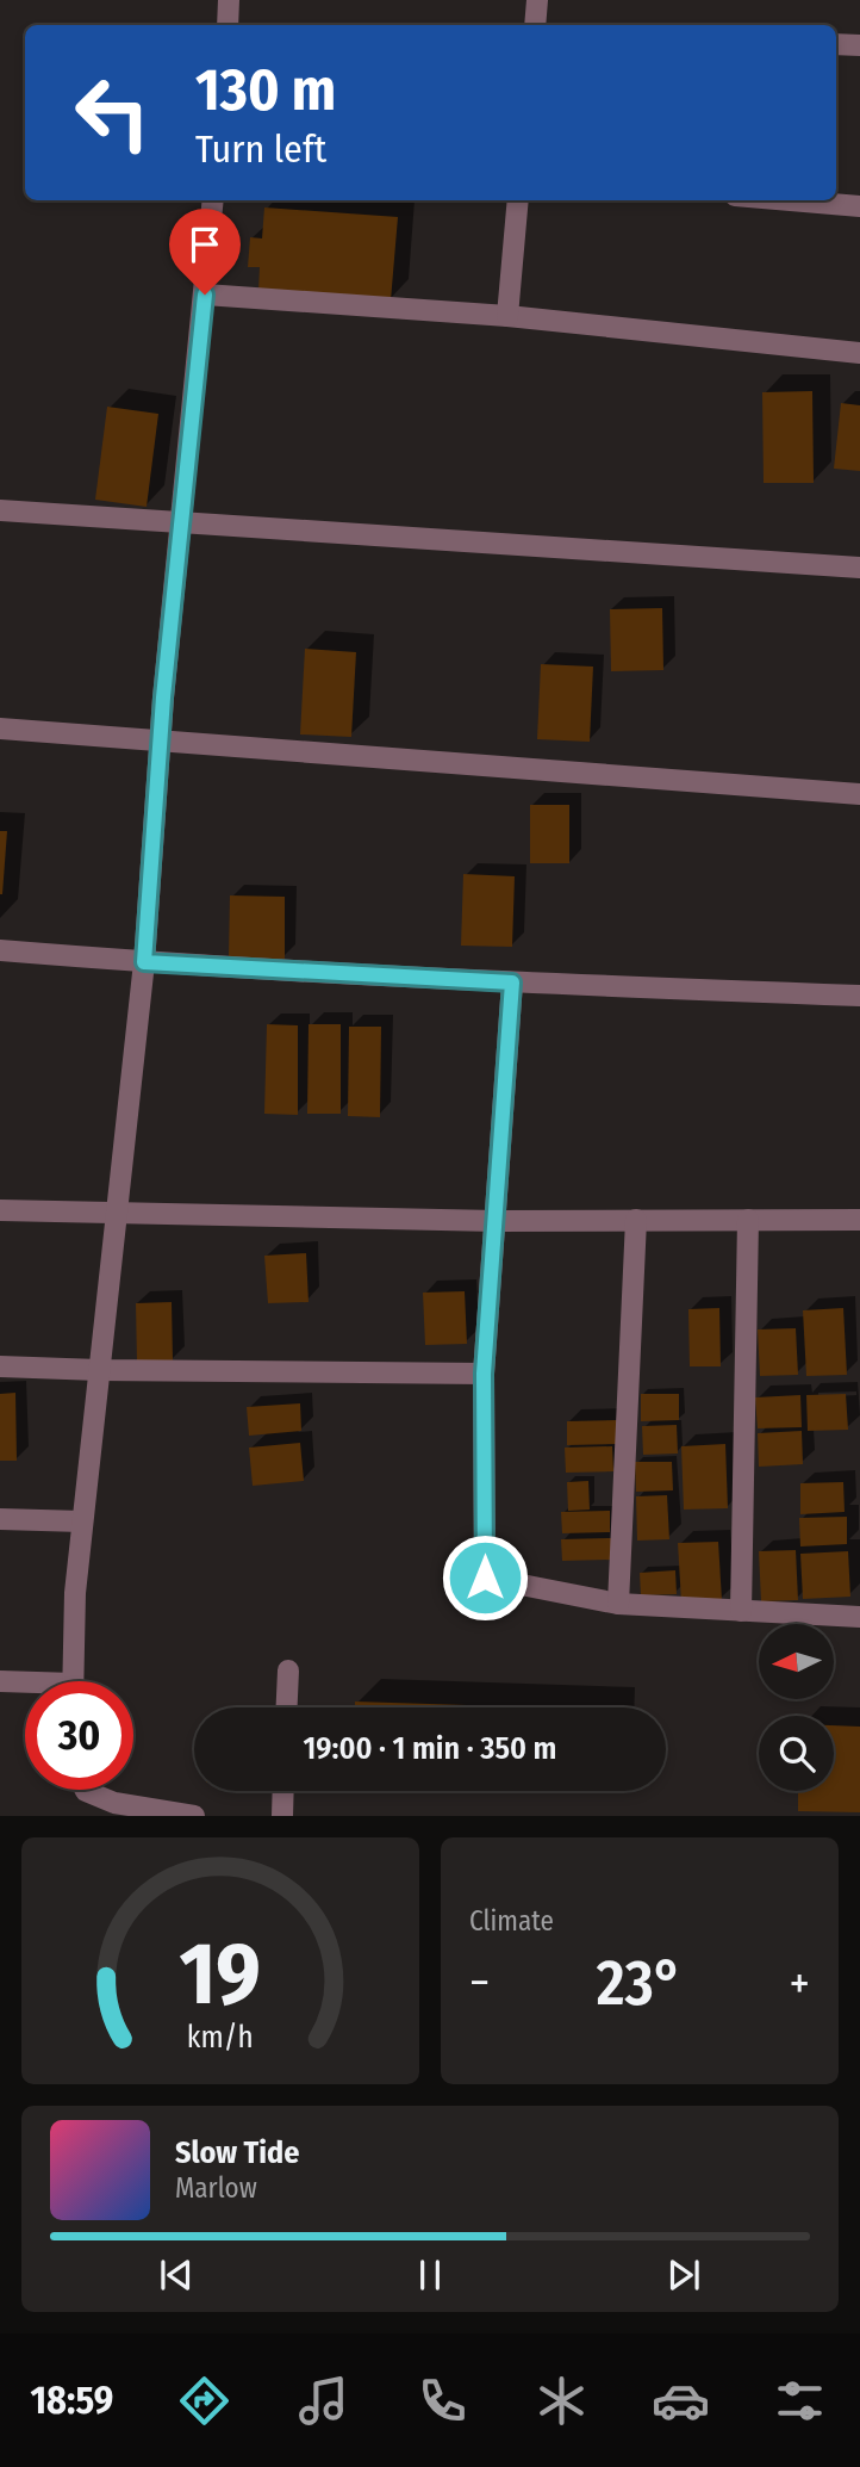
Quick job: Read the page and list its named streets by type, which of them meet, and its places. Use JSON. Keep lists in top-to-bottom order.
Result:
{
  "north": "left",
  "page": {
    "turn": ["130 m", "Turn left"],
    "limit": "30",
    "trip": "19:00 · 1 min · 350 m",
    "tile": "Climate",
    "heat": ["−", "23°", "+"],
    "song": ["Slow Tide", "Marlow"],
    "tabs": "18:59",
    "gauge": ["19", "km/h"]
  }
}
